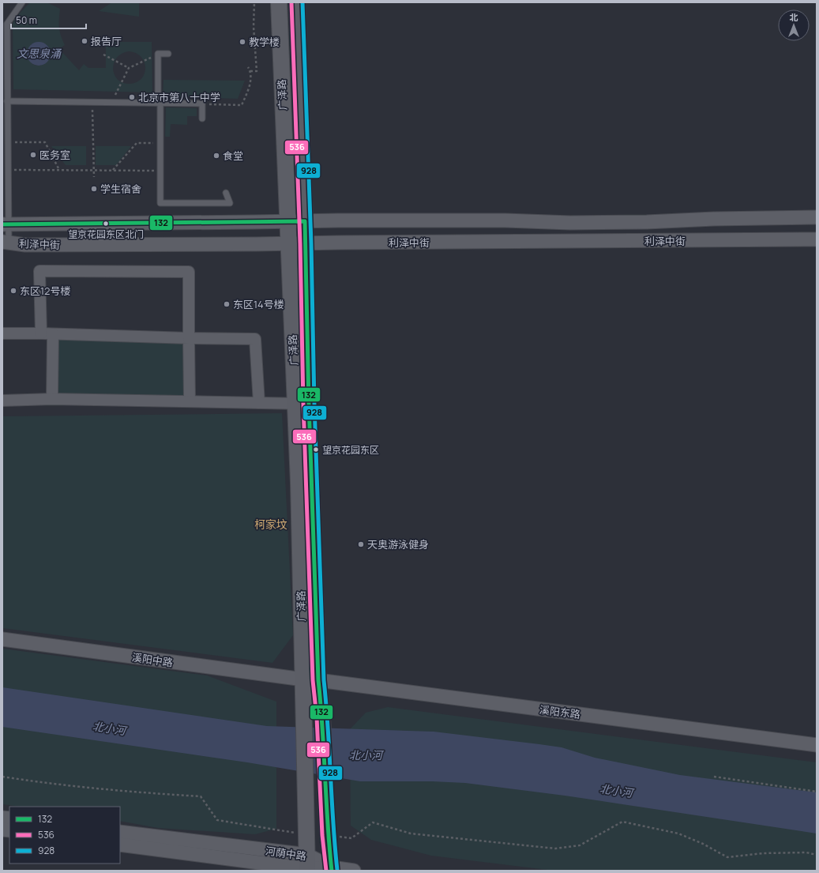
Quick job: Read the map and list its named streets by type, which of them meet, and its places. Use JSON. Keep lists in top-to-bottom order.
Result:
{
  "streets": {
    "main road": ["广泽路"],
    "street": [
      "利泽中街",
      "溪阳中路",
      "溪阳东路",
      "河荫中路"
    ]
  },
  "crossings": [
    ["广泽路", "利泽中街"],
    ["广泽路", "溪阳中路"],
    ["广泽路", "溪阳东路"],
    ["广泽路", "河荫中路"],
    ["溪阳中路", "溪阳东路"]
  ],
  "districts": ["柯家坟"],
  "water": ["文思泉涌", "北小河"],
  "places": [
    "报告厅",
    "教学楼",
    "北京市第八十中学",
    "医务室",
    "食堂",
    "学生宿舍",
    "望京花园东区北门",
    "东区12号楼",
    "东区14号楼",
    "望京花园东区",
    "天奥游泳健身"
  ],
  "lines": ["transit line 536", "transit line 928", "transit line 132"],
  "legend": ["132", "536", "928"],
  "scale_bar": "50 m",
  "north": "top"
}
